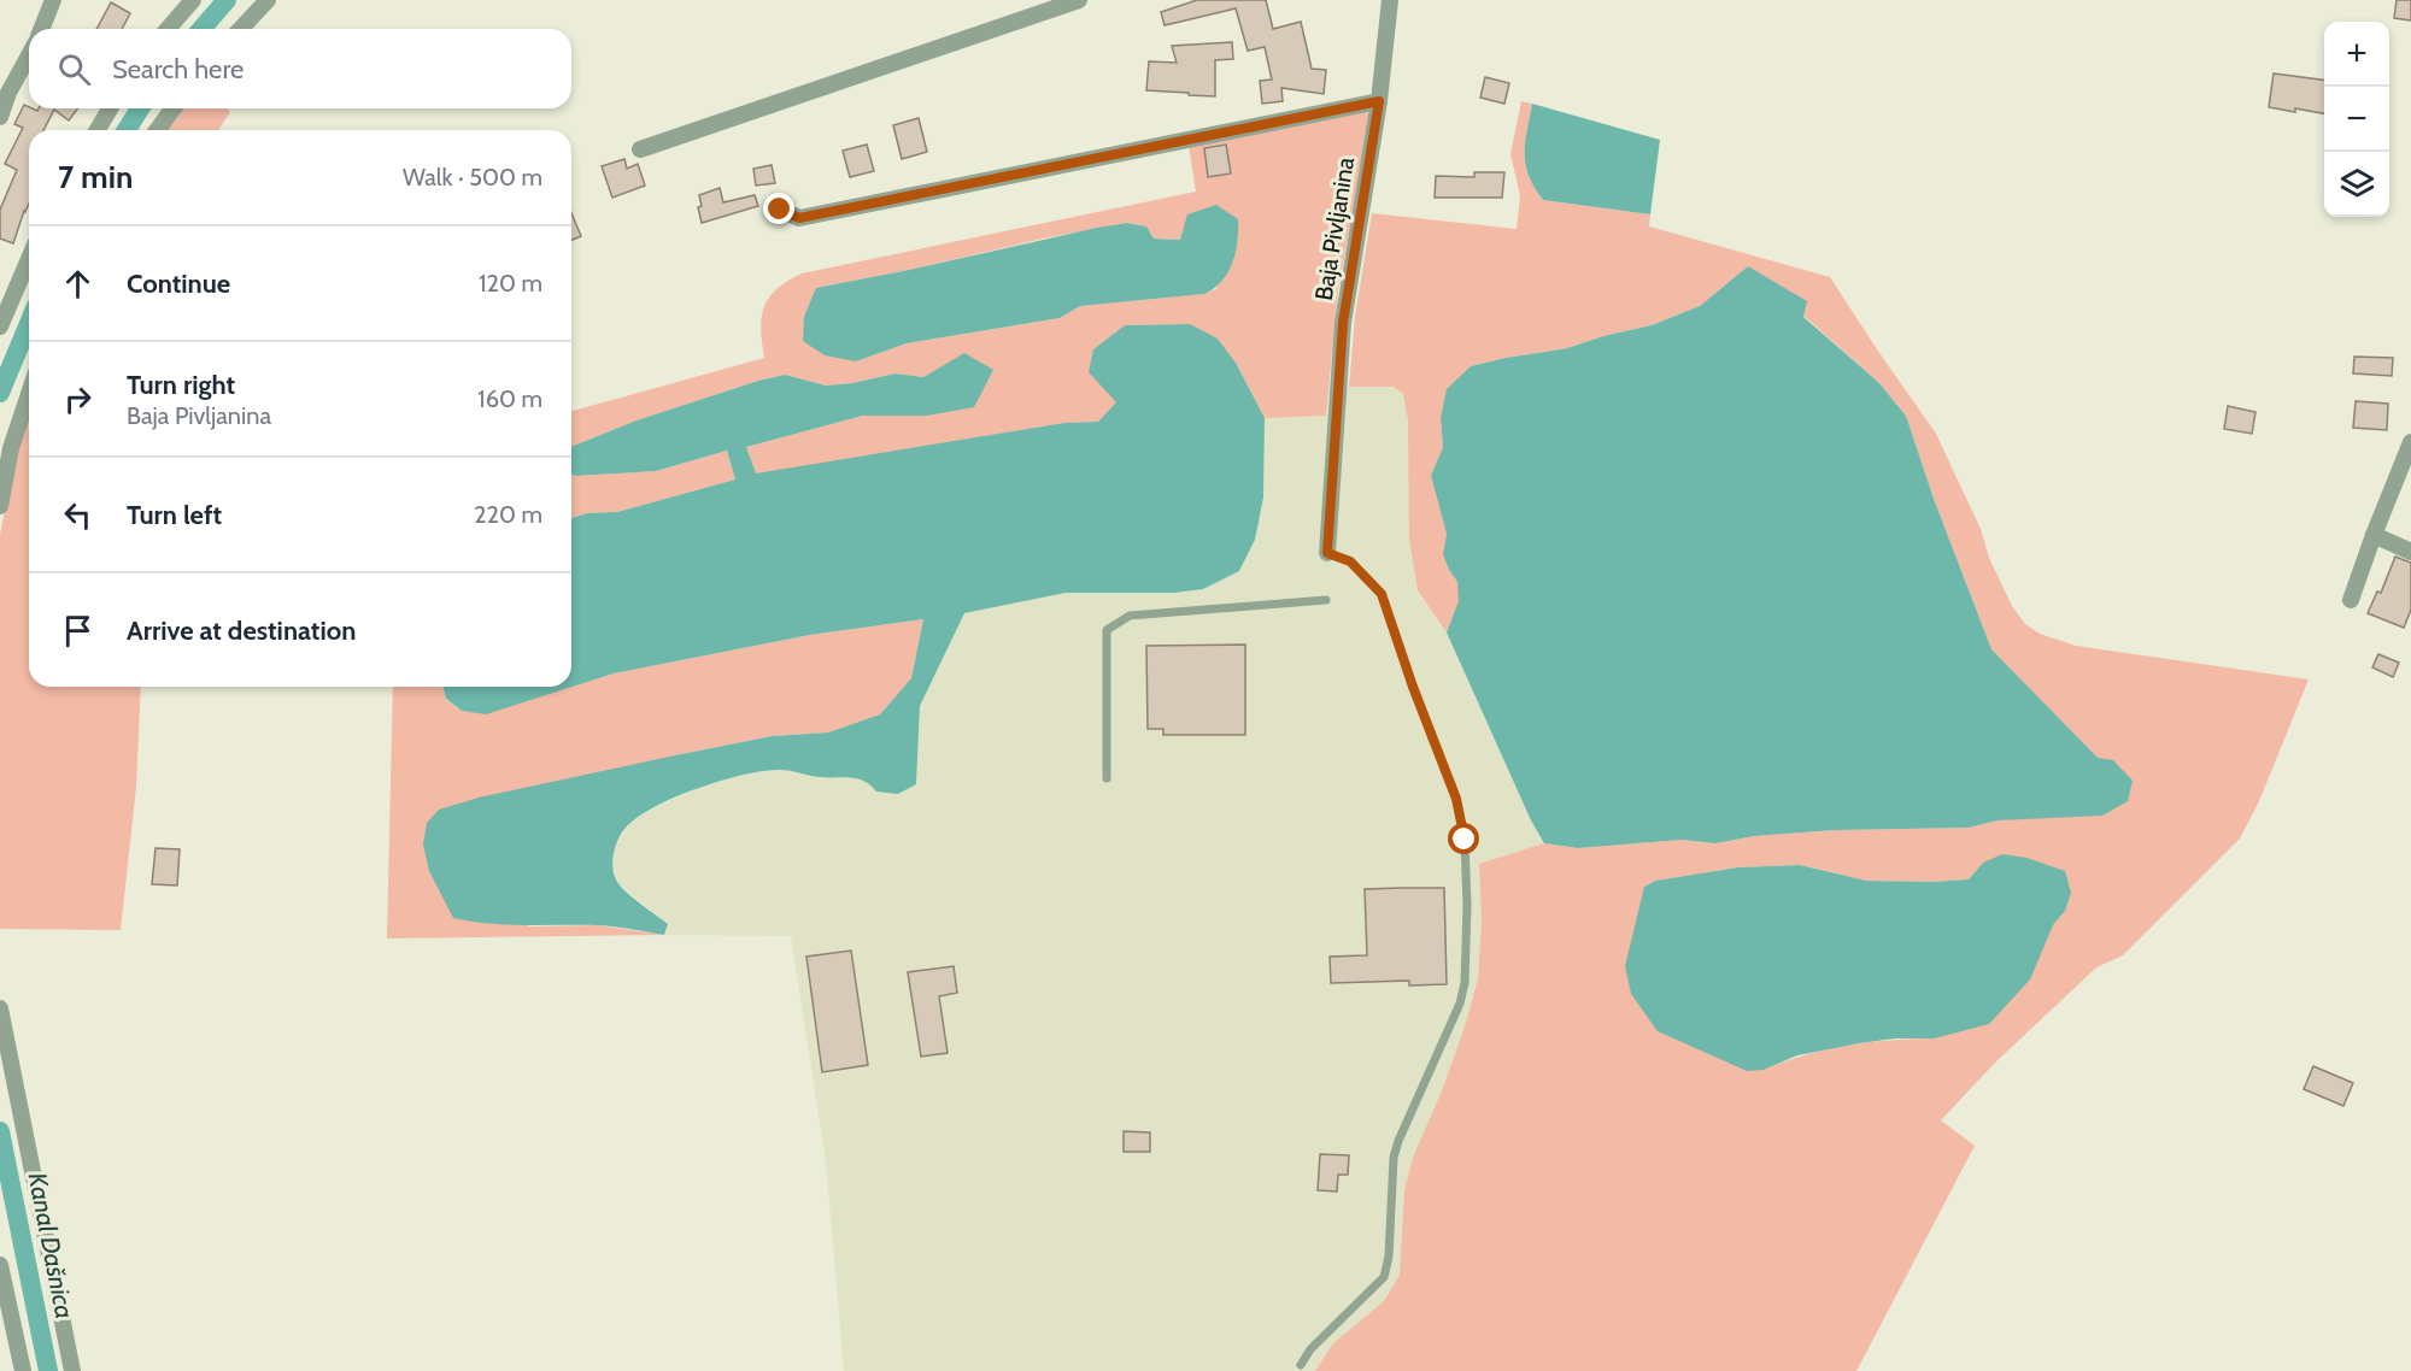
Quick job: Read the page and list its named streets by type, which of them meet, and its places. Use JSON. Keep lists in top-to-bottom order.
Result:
{
  "streets": {
    "street": ["Baja Pivljanina"]
  },
  "water": ["Kanal Dašnica"],
  "page": {
    "map_buttons": ["+", "−"],
    "search": "Search here",
    "heading": ["7 min", "Walk · 500 m"],
    "list": [
      ["Continue", "120 m"],
      ["Turn right", "Baja Pivljanina", "160 m"],
      ["Turn left", "220 m"],
      "Arrive at destination"
    ]
  }
}
